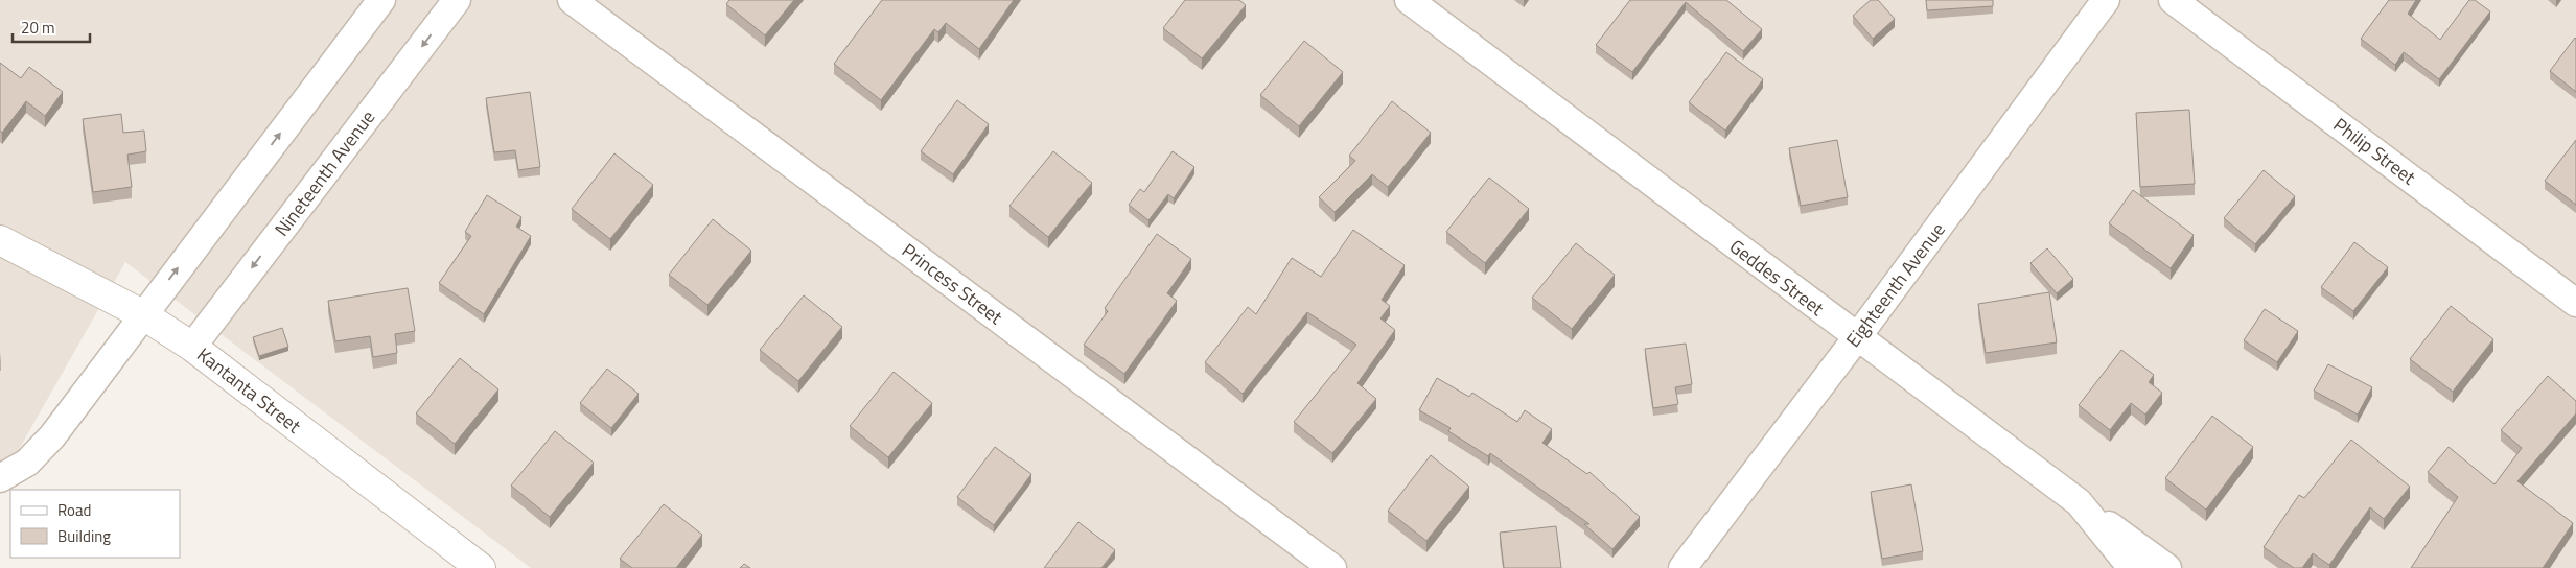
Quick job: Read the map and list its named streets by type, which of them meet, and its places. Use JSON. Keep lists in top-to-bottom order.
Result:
{
  "streets": {
    "street": [
      "Philip Street",
      "Nineteenth Avenue",
      "Geddes Street",
      "Princess Street",
      "Eighteenth Avenue",
      "Kantanta Street"
    ]
  },
  "crossings": [
    ["Nineteenth Avenue", "Kantanta Street"],
    ["Geddes Street", "Eighteenth Avenue"]
  ],
  "legend": ["Road", "Building"],
  "scale_bar": "20 m"
}
